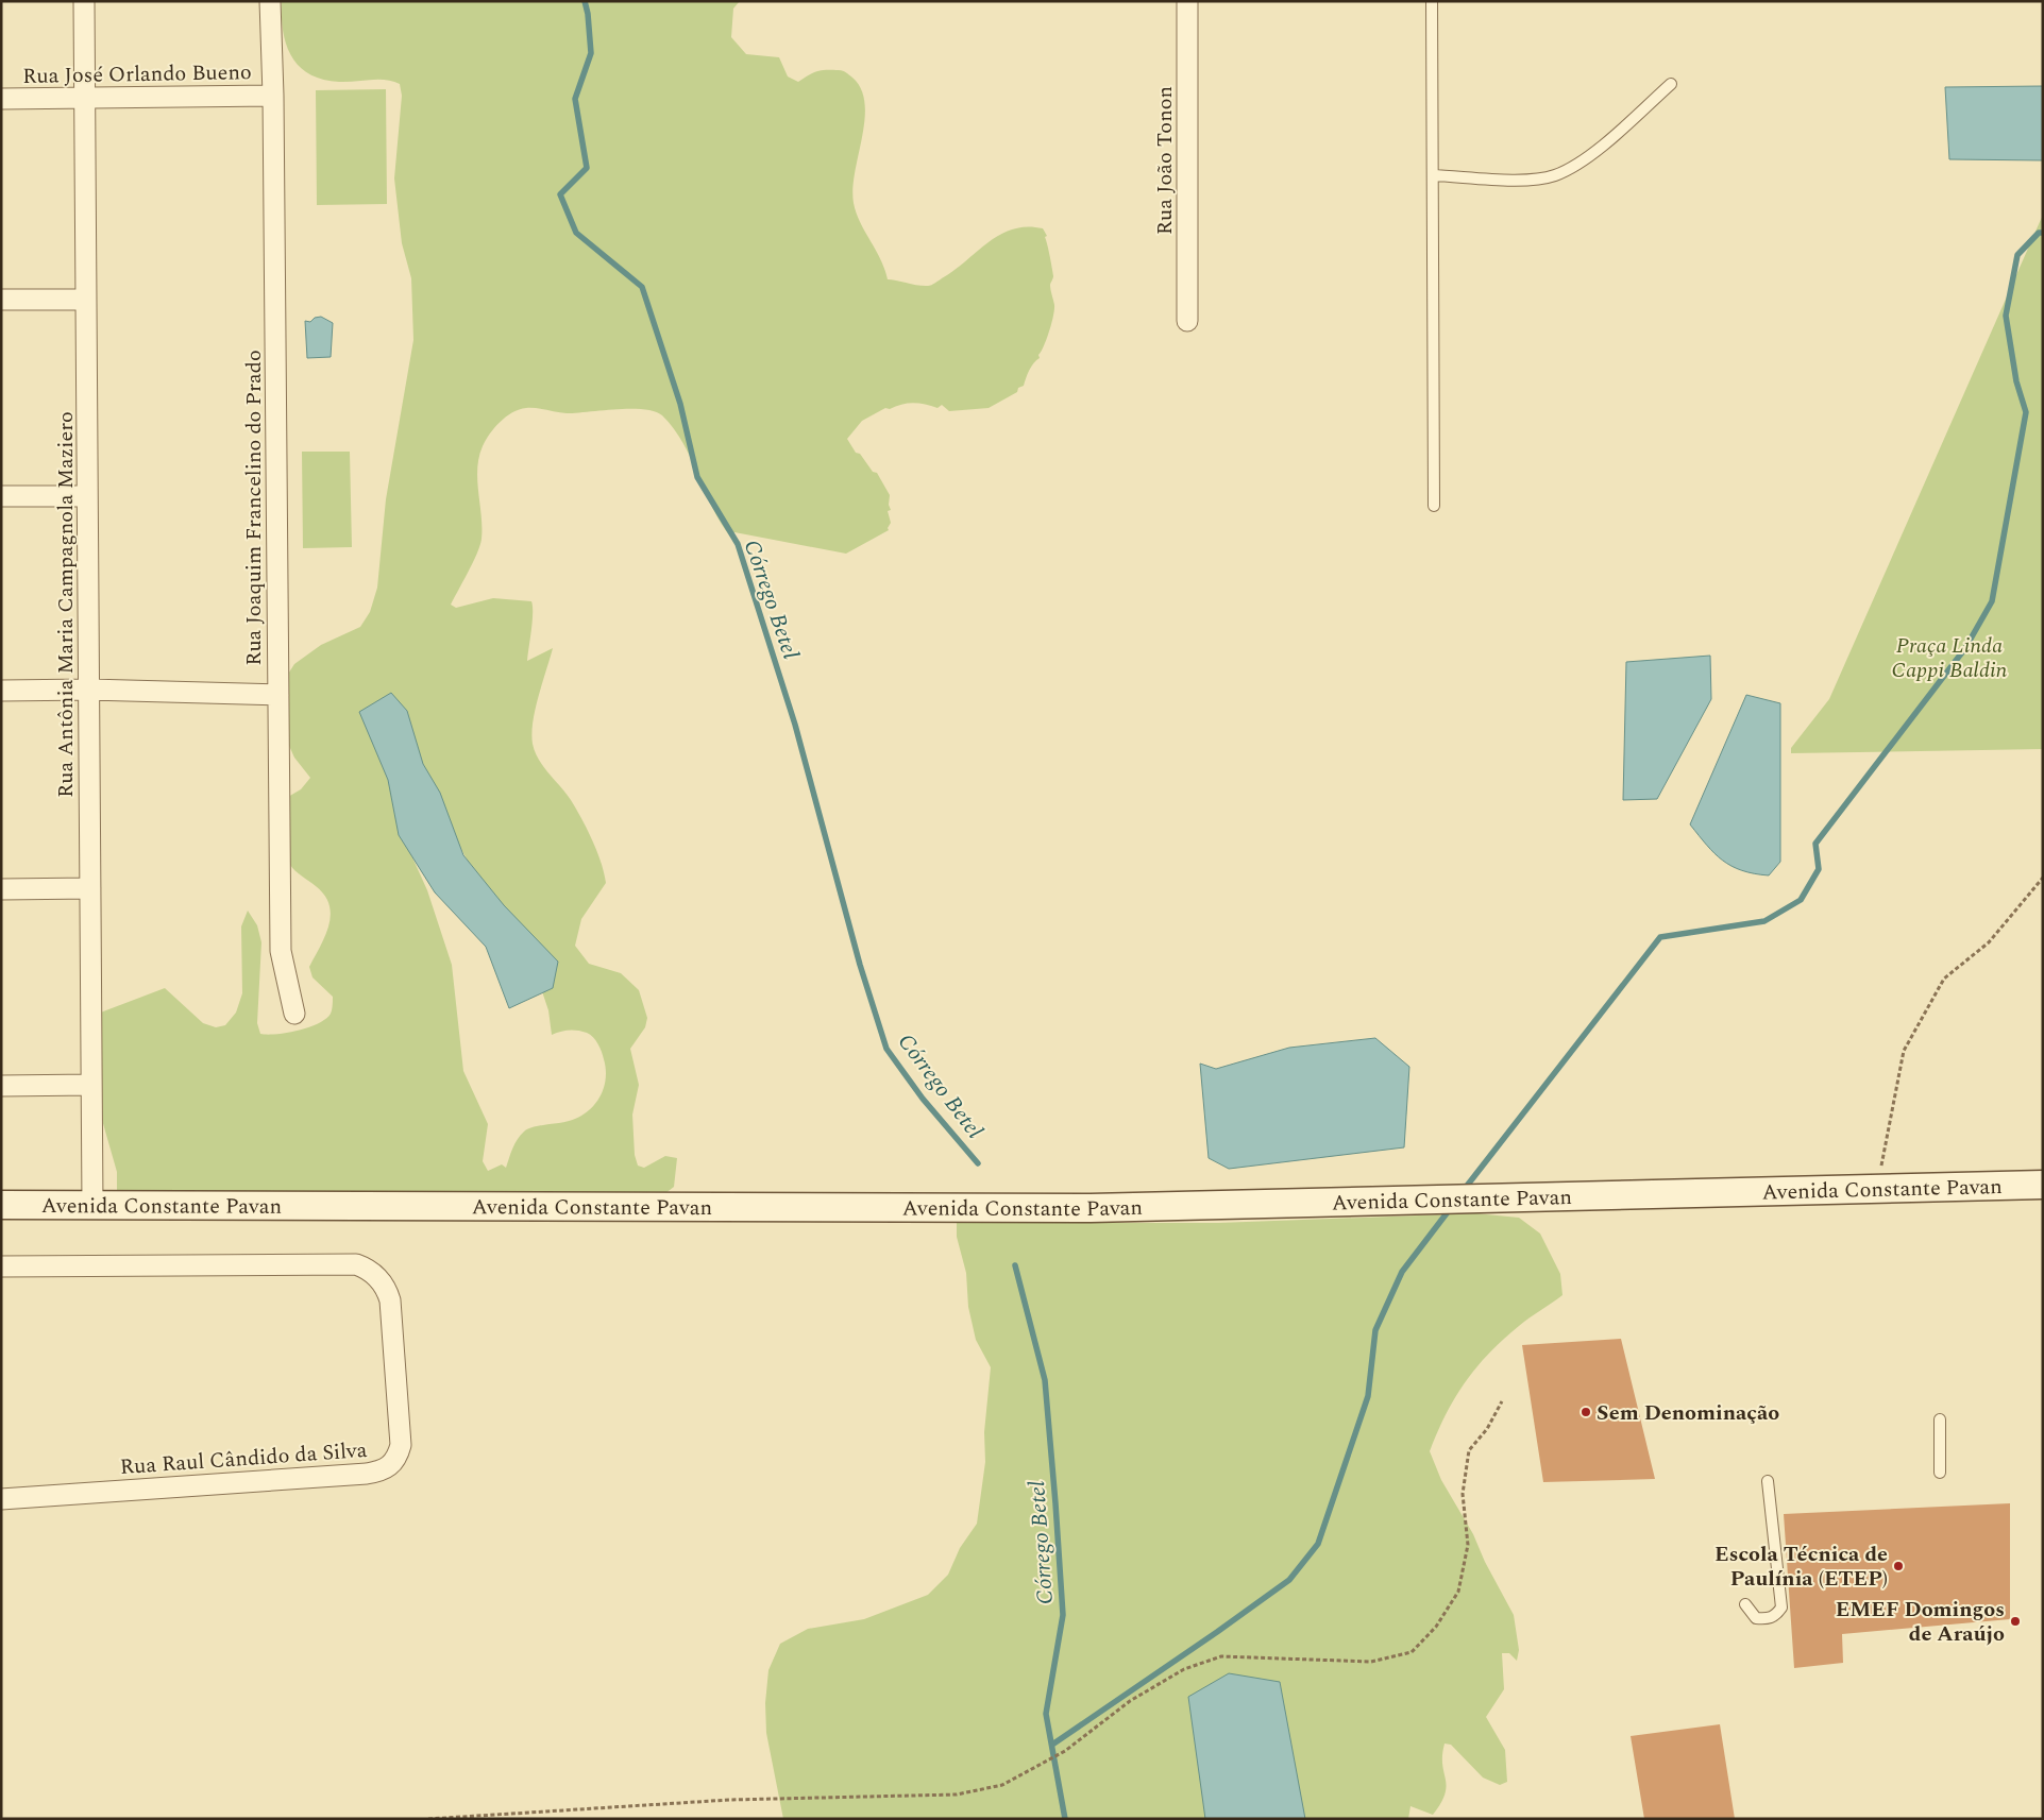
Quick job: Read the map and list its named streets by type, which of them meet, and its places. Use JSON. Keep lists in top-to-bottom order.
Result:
{
  "streets": {
    "street": [
      "Rua José Orlando Bueno",
      "Rua João Tonon",
      "Rua Joaquim Francelino do Prado",
      "Rua Antônia Maria Campagnola Maziero",
      "Avenida Constante Pavan",
      "Rua Raul Cândido da Silva"
    ]
  },
  "crossings": [
    ["Rua José Orlando Bueno", "Rua Joaquim Francelino do Prado"],
    ["Rua José Orlando Bueno", "Rua Antônia Maria Campagnola Maziero"],
    ["Rua Antônia Maria Campagnola Maziero", "Avenida Constante Pavan"]
  ],
  "water": ["Córrego Betel"],
  "parks": ["Praça Linda Cappi Baldin"],
  "places": ["Sem Denominação", "Escola Técnica de Paulínia (ETEP)", "EMEF Domingos de Araújo"]
}
